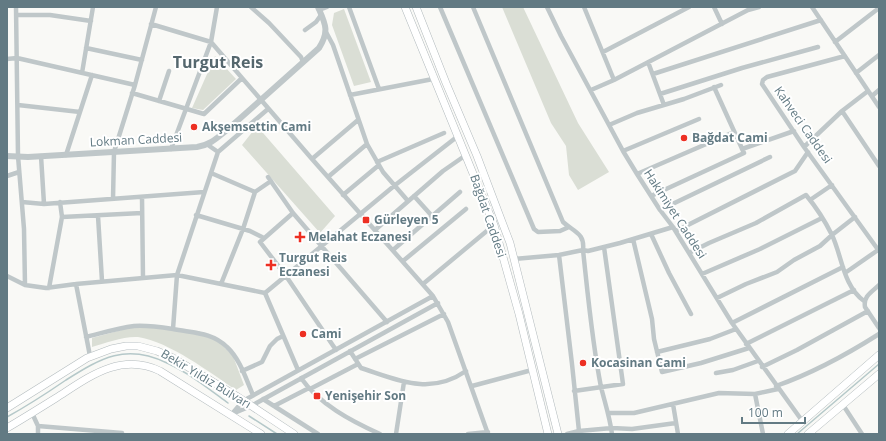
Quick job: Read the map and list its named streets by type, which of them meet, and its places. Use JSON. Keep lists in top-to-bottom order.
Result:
{
  "streets": {
    "main road": ["Bağdat Caddesi", "Bekir Yıldız Bulvarı"],
    "street": ["Kahveci Caddesi", "Lokman Caddesi", "Hakimiyet Caddesi"]
  },
  "districts": ["Turgut Reis"],
  "places": {
    "other": [
      "Akşemsettin Cami",
      "Bağdat Cami",
      "Cami",
      "Kocasinan Cami"
    ],
    "transit": ["Gürleyen 5", "Yenişehir Son"],
    "health": ["Melahat Eczanesi", "Turgut Reis Eczanesi"]
  },
  "scale_bar": "100 m"
}
